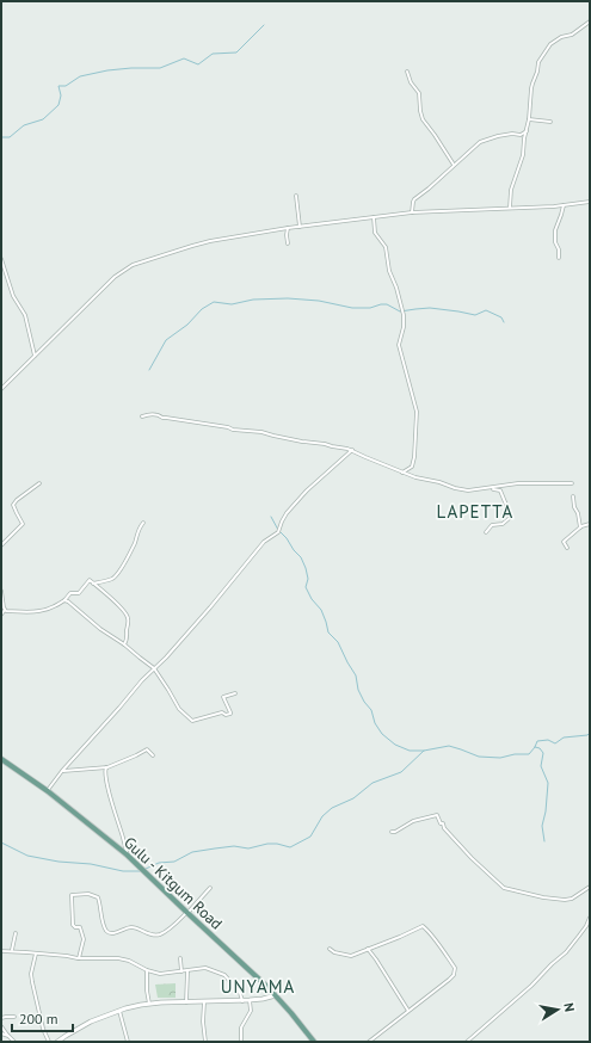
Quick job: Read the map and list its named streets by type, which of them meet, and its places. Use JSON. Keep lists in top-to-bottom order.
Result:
{
  "streets": {
    "main road": ["Gulu - Kitgum Road"]
  },
  "districts": ["LAPETTA", "UNYAMA"],
  "scale_bar": "200 m",
  "north": "right"
}
